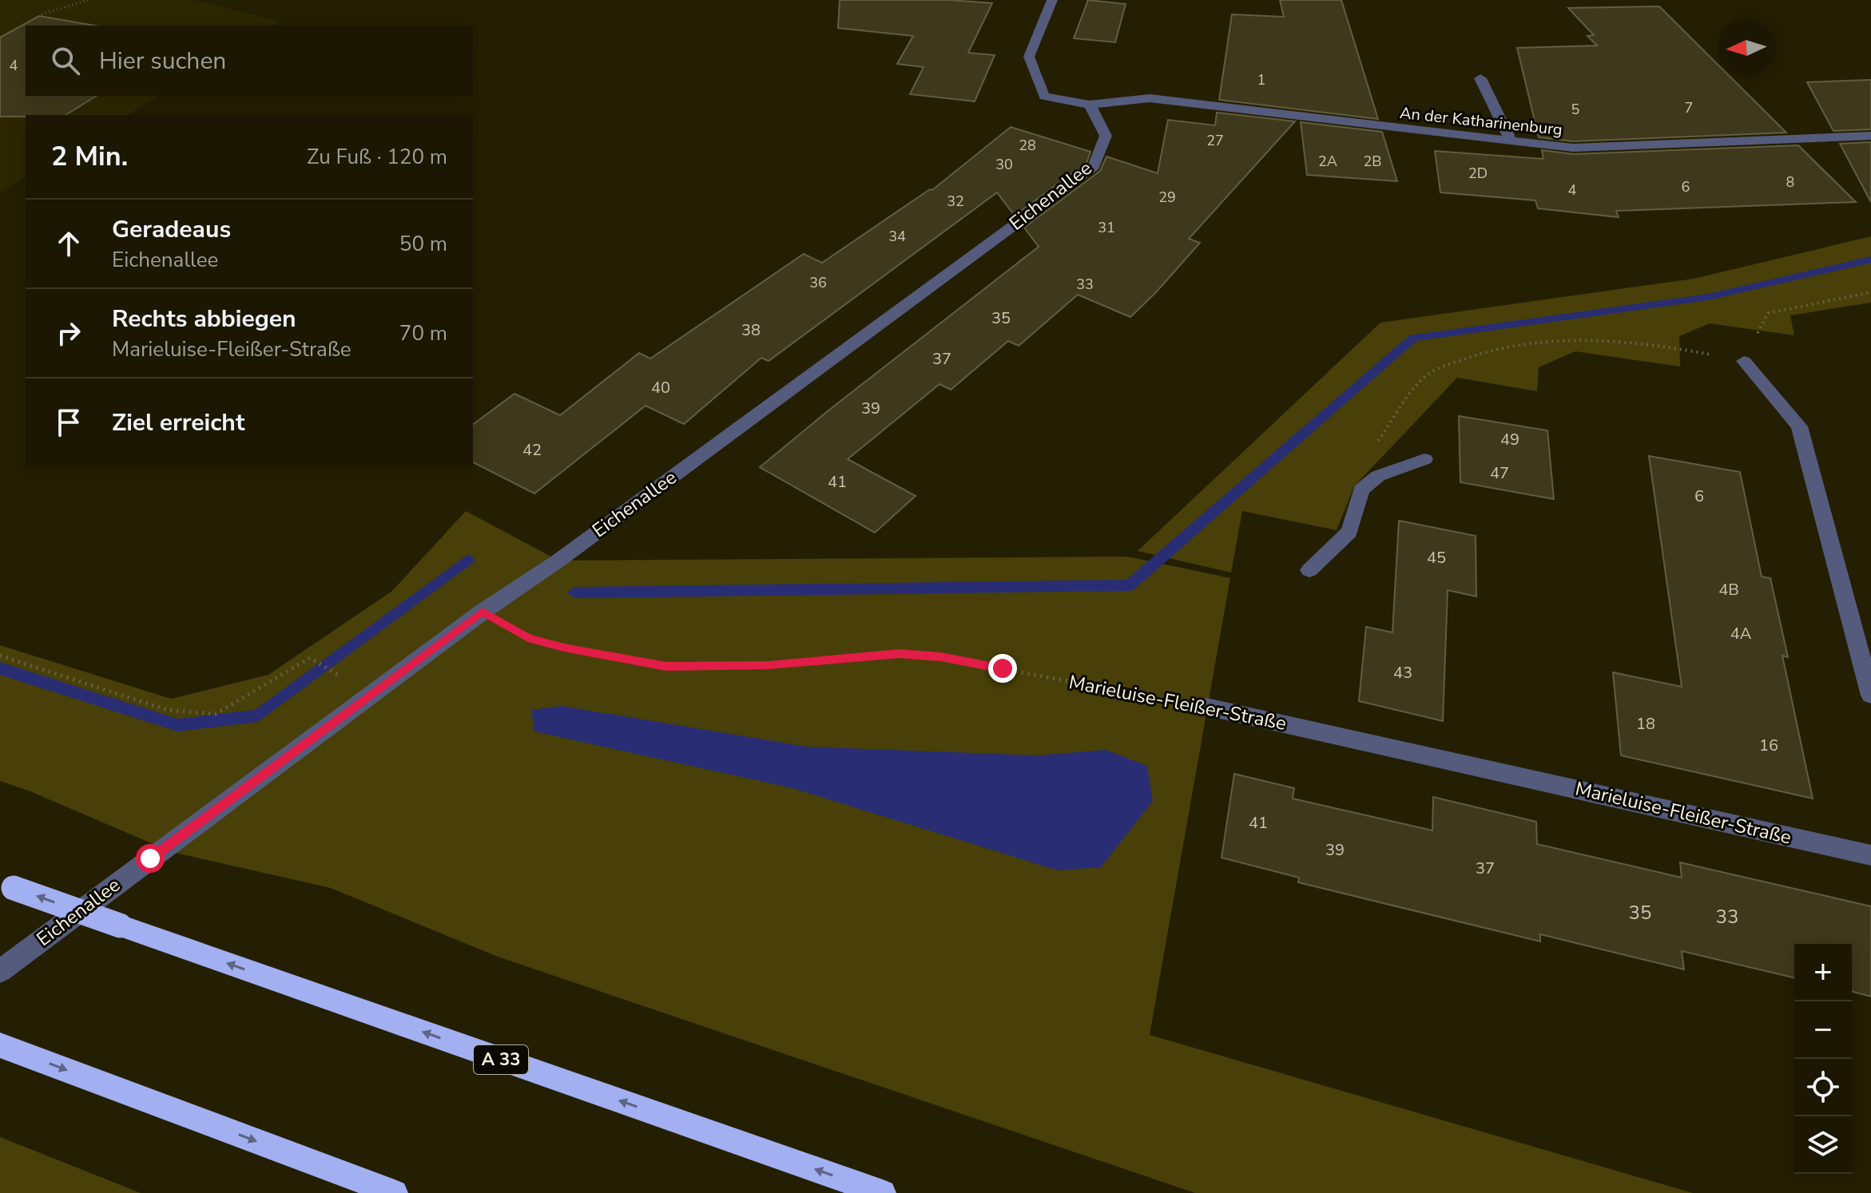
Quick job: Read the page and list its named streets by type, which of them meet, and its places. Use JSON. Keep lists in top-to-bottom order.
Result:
{
  "streets": {
    "highway": ["A 33"],
    "street": ["An der Katharinenburg", "Eichenallee", "Marieluise-Fleißer-Straße"]
  },
  "crossings": [
    ["An der Katharinenburg", "Eichenallee"],
    ["Eichenallee", "Marieluise-Fleißer-Straße"]
  ],
  "house_numbers": [
    "4",
    "1",
    "7",
    "5",
    "27",
    "28",
    "2A",
    "2B",
    "30",
    "2D",
    "8",
    "6",
    "4",
    "29",
    "32",
    "31",
    "34",
    "36",
    "33",
    "35",
    "38",
    "37",
    "40",
    "39",
    "49",
    "42",
    "47",
    "41",
    "6",
    "45",
    "4B",
    "4A",
    "43",
    "18",
    "16",
    "41",
    "39",
    "37",
    "35",
    "33"
  ],
  "north": "left",
  "page": {
    "search": "Hier suchen",
    "heading": ["2 Min.", "Zu Fuß · 120 m"],
    "list": [
      ["Geradeaus", "Eichenallee", "50 m"],
      ["Rechts abbiegen", "Marieluise-Fleißer-Straße", "70 m"],
      "Ziel erreicht"
    ],
    "map_buttons": ["+", "−"]
  }
}
